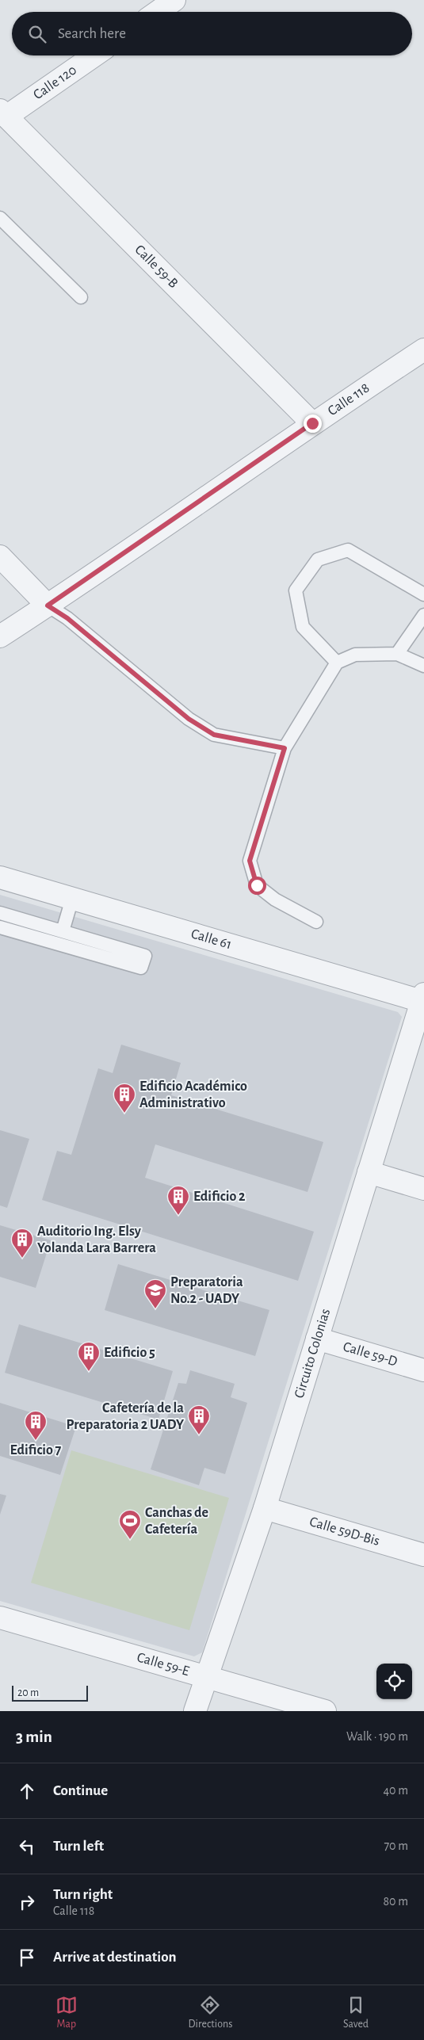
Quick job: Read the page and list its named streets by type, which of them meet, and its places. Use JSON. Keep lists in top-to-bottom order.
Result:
{
  "streets": {
    "street": [
      "Calle 120",
      "Calle 59-B",
      "Calle 118",
      "Calle 61",
      "Circuito Colonias",
      "Calle 59-D",
      "Calle 59D-Bis",
      "Calle 59-E"
    ]
  },
  "crossings": [
    ["Calle 120", "Calle 59-B"],
    ["Calle 59-B", "Calle 118"],
    ["Calle 61", "Circuito Colonias"],
    ["Circuito Colonias", "Calle 59-D"],
    ["Circuito Colonias", "Calle 59D-Bis"],
    ["Circuito Colonias", "Calle 59-E"]
  ],
  "places": {
    "building": [
      "Edificio Académico Administrativo",
      "Edificio 2",
      "Auditorio Ing. Elsy Yolanda Lara Barrera",
      "Edificio 5",
      "Cafetería de la Preparatoria 2 UADY",
      "Edificio 7"
    ],
    "school or university": ["Preparatoria No.2 - UADY"],
    "sports": ["Canchas de Cafetería"]
  },
  "scale_bar": "20 m",
  "page": {
    "search": "Search here",
    "scale": "20 m",
    "heading": ["3 min", "Walk · 190 m"],
    "list": [
      ["Continue", "40 m"],
      ["Turn left", "70 m"],
      ["Turn right", "Calle 118", "80 m"],
      "Arrive at destination"
    ],
    "nav": ["Map", "Directions", "Saved"]
  }
}
